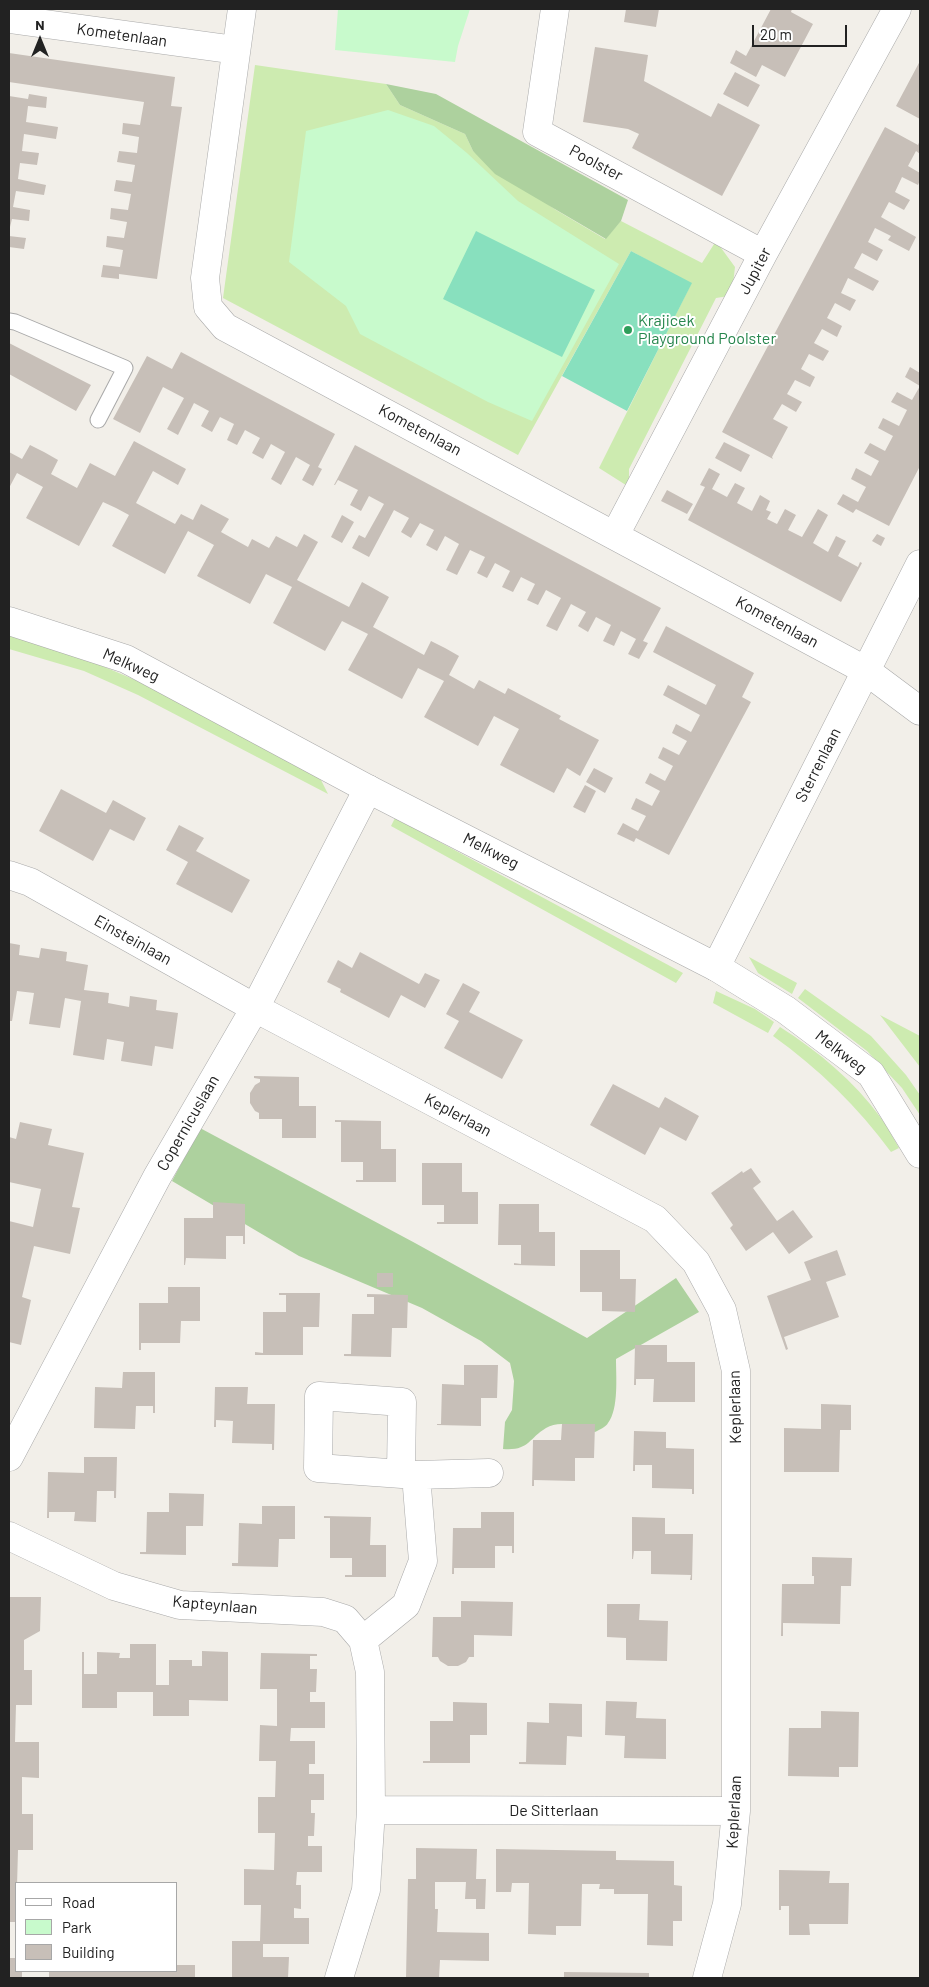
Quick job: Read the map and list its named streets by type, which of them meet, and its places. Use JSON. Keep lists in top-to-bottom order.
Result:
{
  "streets": {
    "street": [
      "Kometenlaan",
      "Poolster",
      "Jupiter",
      "Melkweg",
      "Sterrenlaan",
      "Einsteinlaan",
      "Keplerlaan",
      "Copernicuslaan",
      "Kapteynlaan",
      "De Sitterlaan"
    ]
  },
  "crossings": [
    ["Kometenlaan", "Jupiter"],
    ["Kometenlaan", "Sterrenlaan"],
    ["Poolster", "Jupiter"],
    ["Melkweg", "Sterrenlaan"],
    ["Melkweg", "Copernicuslaan"],
    ["Einsteinlaan", "Keplerlaan"],
    ["Einsteinlaan", "Copernicuslaan"],
    ["Keplerlaan", "Copernicuslaan"],
    ["Keplerlaan", "De Sitterlaan"],
    ["Kapteynlaan", "De Sitterlaan"]
  ],
  "places": ["Krajicek Playground Poolster"],
  "legend": ["Road", "Park", "Building"],
  "scale_bar": "20 m",
  "north": "top"
}
